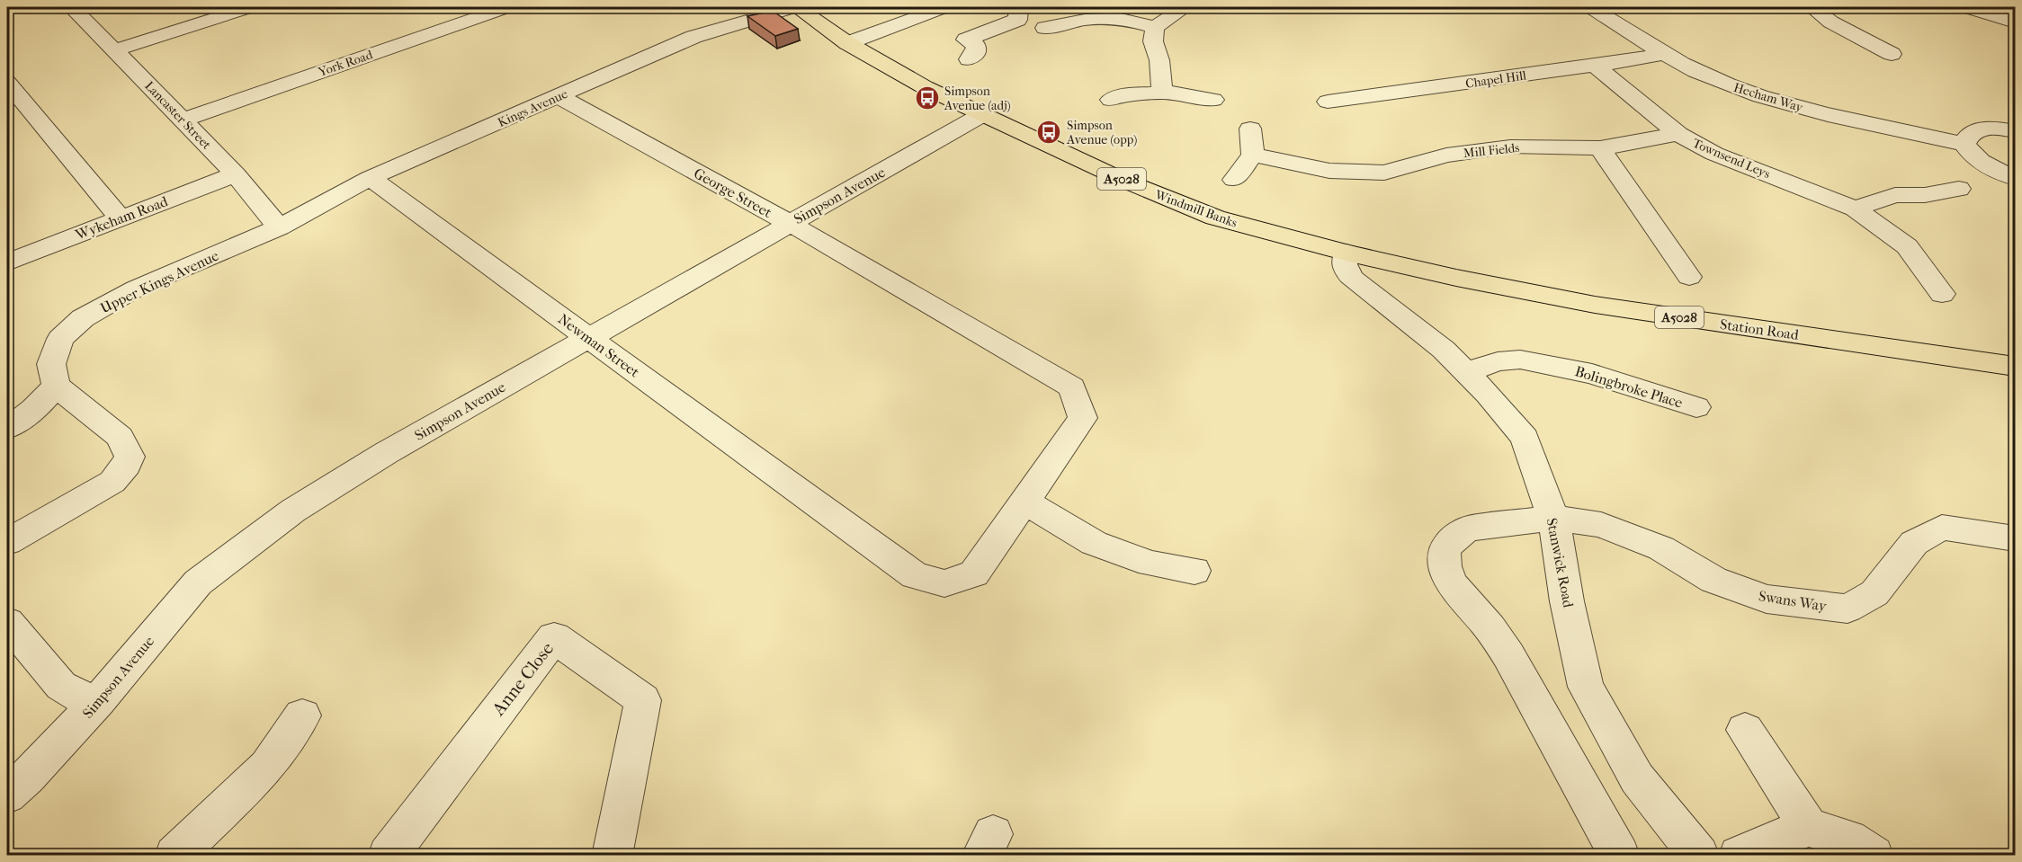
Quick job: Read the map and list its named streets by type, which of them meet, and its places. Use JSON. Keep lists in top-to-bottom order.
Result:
{
  "streets": {
    "main road": ["A5028", "Windmill Banks", "Station Road"],
    "street": [
      "York Road",
      "Chapel Hill",
      "Hecham Way",
      "Kings Avenue",
      "Lancaster Street",
      "Mill Fields",
      "Townsend Leys",
      "George Street",
      "Simpson Avenue",
      "Wykeham Road",
      "Upper Kings Avenue",
      "Newman Street",
      "Bolingbroke Place",
      "Stanwick Road",
      "Swans Way",
      "Anne Close"
    ]
  },
  "crossings": [
    ["York Road", "Lancaster Street"],
    ["Chapel Hill", "Hecham Way"],
    ["Chapel Hill", "Townsend Leys"],
    ["Kings Avenue", "Lancaster Street"],
    ["Kings Avenue", "George Street"],
    ["Kings Avenue", "Windmill Banks"],
    ["Kings Avenue", "Upper Kings Avenue"],
    ["Kings Avenue", "Newman Street"],
    ["Lancaster Street", "Wykeham Road"],
    ["Lancaster Street", "Upper Kings Avenue"],
    ["Mill Fields", "Townsend Leys"],
    ["George Street", "Simpson Avenue"],
    ["George Street", "Newman Street"],
    ["Simpson Avenue", "Windmill Banks"],
    ["Simpson Avenue", "Newman Street"],
    ["Windmill Banks", "Station Road"],
    ["Windmill Banks", "Stanwick Road"],
    ["Station Road", "Stanwick Road"],
    ["Bolingbroke Place", "Stanwick Road"],
    ["Stanwick Road", "Swans Way"]
  ],
  "places": {
    "bus stop": ["Simpson Avenue (adj)", "Simpson Avenue (opp)"]
  }
}
